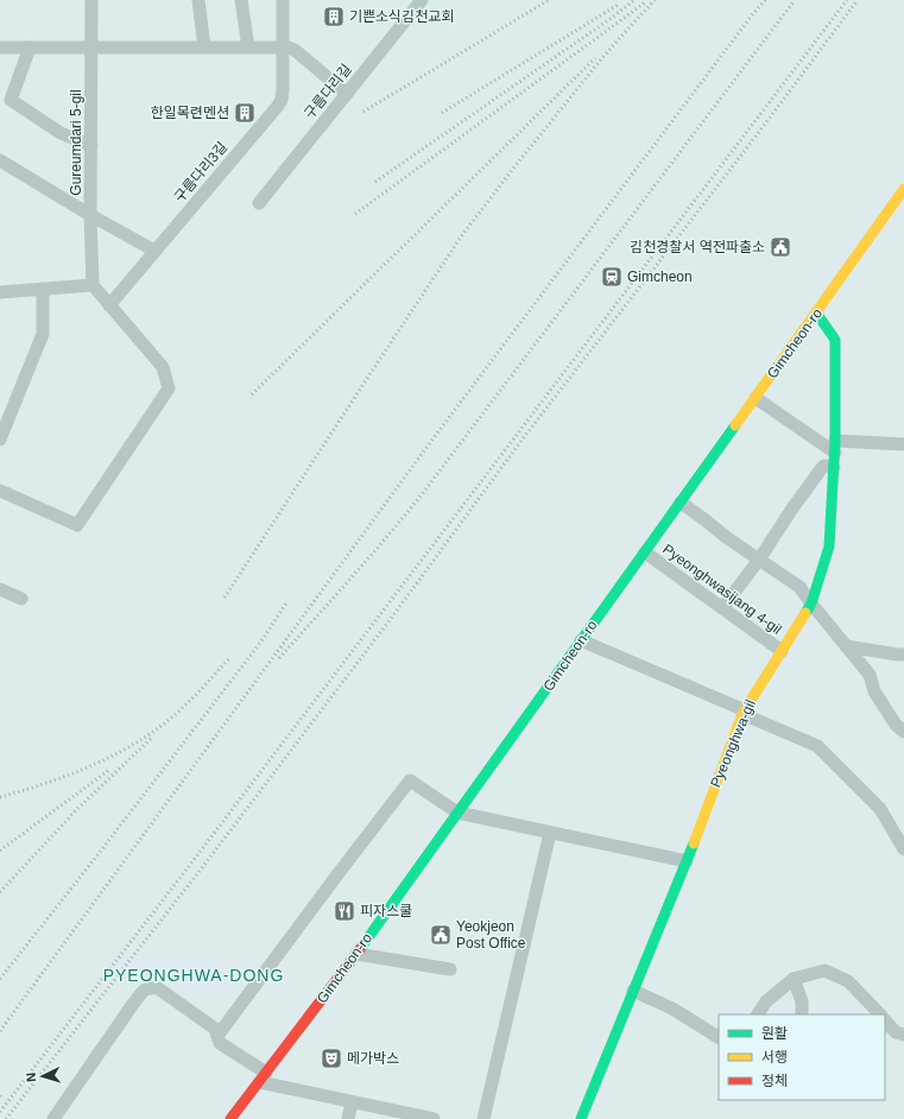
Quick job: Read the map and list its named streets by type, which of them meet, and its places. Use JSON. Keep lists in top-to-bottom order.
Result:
{
  "streets": {
    "street": [
      "구름다리길",
      "Gureumdari 5-gil",
      "구름다리3길",
      "Gimcheon-ro",
      "Pyeonghwasijang 4-gil",
      "Pyeonghwa-gil"
    ]
  },
  "crossings": [
    ["Gimcheon-ro", "Pyeonghwasijang 4-gil"],
    ["Gimcheon-ro", "Pyeonghwa-gil"],
    ["Pyeonghwasijang 4-gil", "Pyeonghwa-gil"]
  ],
  "districts": ["PYEONGHWA-DONG"],
  "places": {
    "building": ["기쁜소식김천교회", "한일목련멘션"],
    "public building": ["김천경찰서 역전파출소", "Yeokjeon Post Office"],
    "station": ["Gimcheon"],
    "restaurant": ["피자스쿨"],
    "theatre": ["메가박스"]
  },
  "legend": ["원활", "서행", "정체"],
  "north": "left"
}
